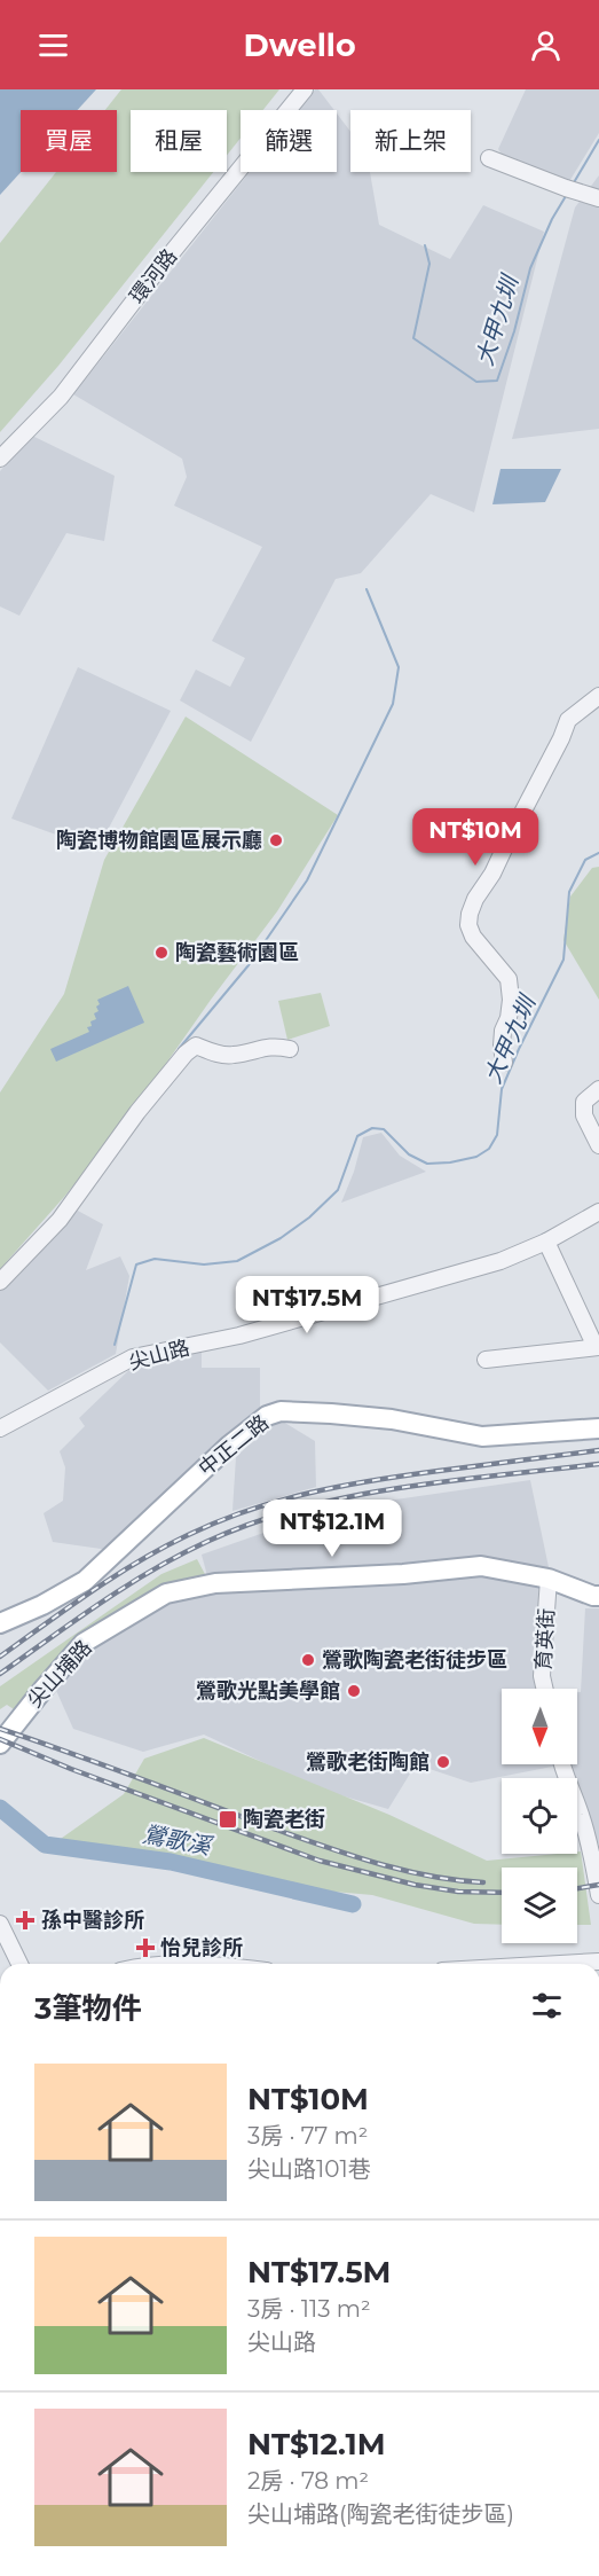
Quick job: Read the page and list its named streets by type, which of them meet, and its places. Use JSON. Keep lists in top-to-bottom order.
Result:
{
  "streets": {
    "main road": ["中正二路", "尖山埔路"],
    "street": ["環河路", "尖山路", "育英街"]
  },
  "crossings": [
    ["育英街", "尖山埔路"]
  ],
  "water": ["大甲九圳", "鶯歌溪"],
  "places": {
    "other": [
      "陶瓷博物館園區展示廳",
      "陶瓷藝術園區",
      "鶯歌陶瓷老街徒步區",
      "鶯歌光點美學館",
      "鶯歌老街陶館"
    ],
    "transit": ["陶瓷老街"],
    "health": ["孫中醫診所", "怡兒診所"]
  },
  "north": "bottom",
  "page": {
    "header": "Dwello",
    "chip": [
      "買屋",
      "租屋",
      "篩選",
      "新上架"
    ],
    "price": ["NT$10M", "NT$17.5M", "NT$12.1M"],
    "heading": "3筆物件",
    "list": [
      {
        "name": "NT$10M",
        "note": "3房 · 77 m² · 尖山路101巷"
      },
      {
        "name": "NT$17.5M",
        "note": "3房 · 113 m² · 尖山路"
      },
      {
        "name": "NT$12.1M",
        "note": "2房 · 78 m² · 尖山埔路(陶瓷老街徒步區)"
      }
    ]
  }
}
